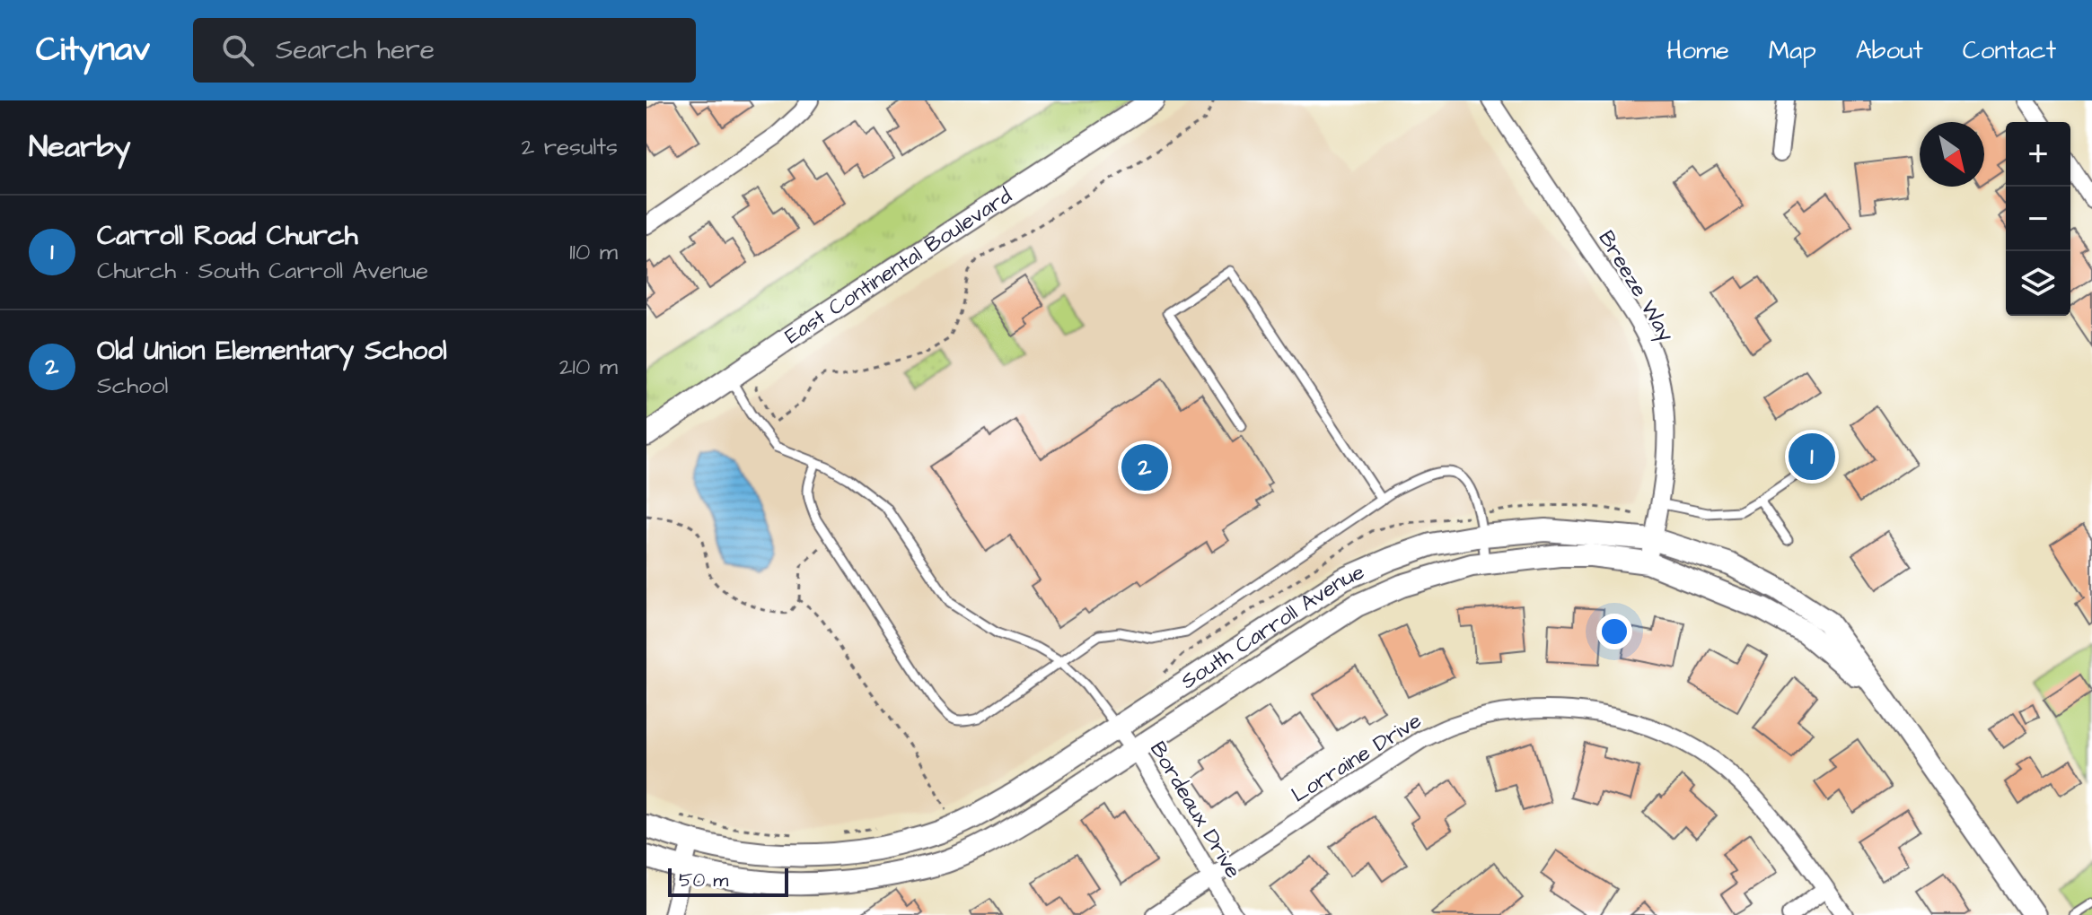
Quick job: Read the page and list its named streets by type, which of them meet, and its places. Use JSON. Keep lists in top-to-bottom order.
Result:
{
  "streets": {
    "main road": ["East Continental Boulevard", "South Carroll Avenue"],
    "street": ["Breeze Way", "Lorraine Drive", "Bordeaux Drive"]
  },
  "crossings": [
    ["Breeze Way", "South Carroll Avenue"],
    ["South Carroll Avenue", "Bordeaux Drive"],
    ["Lorraine Drive", "Bordeaux Drive"]
  ],
  "scale_bar": "50 m",
  "north": "bottom right",
  "page": {
    "header": "Citynav",
    "search": "Search here",
    "nav": [
      "Home",
      "Map",
      "About",
      "Contact"
    ],
    "heading": ["Nearby", "2 results"],
    "map_buttons": ["+", "−"],
    "list": [
      {
        "mark": "1",
        "name": "Carroll Road Church",
        "note": "Church · South Carroll Avenue",
        "value": "110 m"
      },
      {
        "mark": "2",
        "name": "Old Union Elementary School",
        "note": "School",
        "value": "210 m"
      }
    ],
    "pins": ["1", "2"],
    "scale": "50 m"
  }
}
